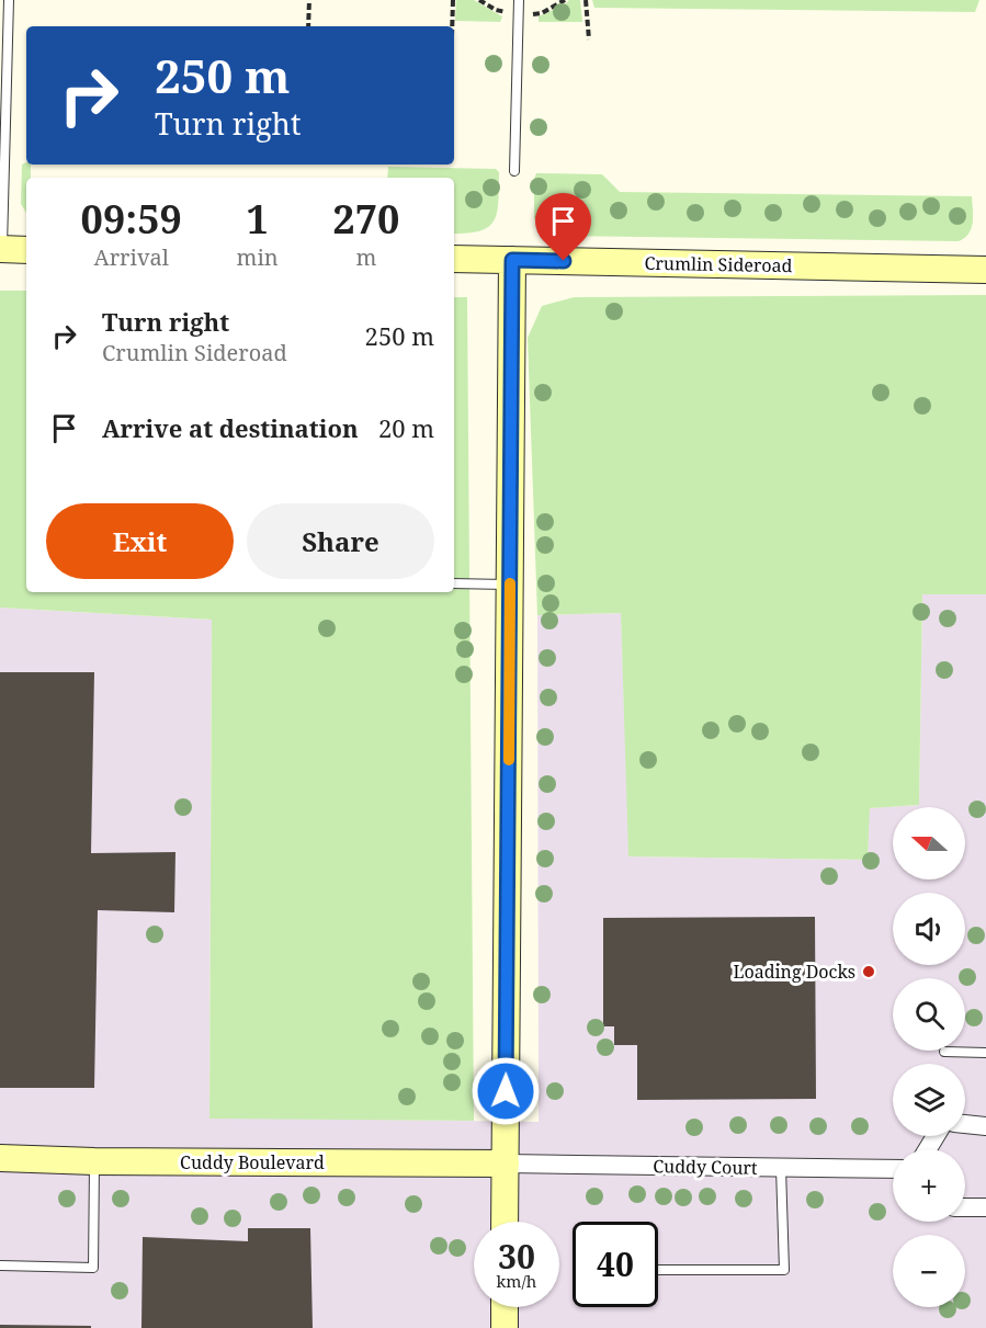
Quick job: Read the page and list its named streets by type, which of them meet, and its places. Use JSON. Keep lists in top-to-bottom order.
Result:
{
  "streets": {
    "street": ["Crumlin Sideroad", "Cuddy Boulevard", "Cuddy Court"]
  },
  "crossings": [
    ["Cuddy Boulevard", "Cuddy Court"]
  ],
  "places": ["Loading Docks"],
  "north": "left",
  "page": {
    "turn": ["250 m", "Turn right"],
    "eta": [
      "09:59",
      "Arrival",
      "1",
      "min",
      "270",
      "m"
    ],
    "list": [
      {
        "name": "Turn right",
        "note": "Crumlin Sideroad",
        "value": "250 m"
      },
      {
        "name": "Arrive at destination",
        "value": "20 m"
      }
    ],
    "buttons": ["Exit", "Share"],
    "map_buttons": ["+", "−"],
    "speed": "30 km/h",
    "limit": "40"
  }
}
